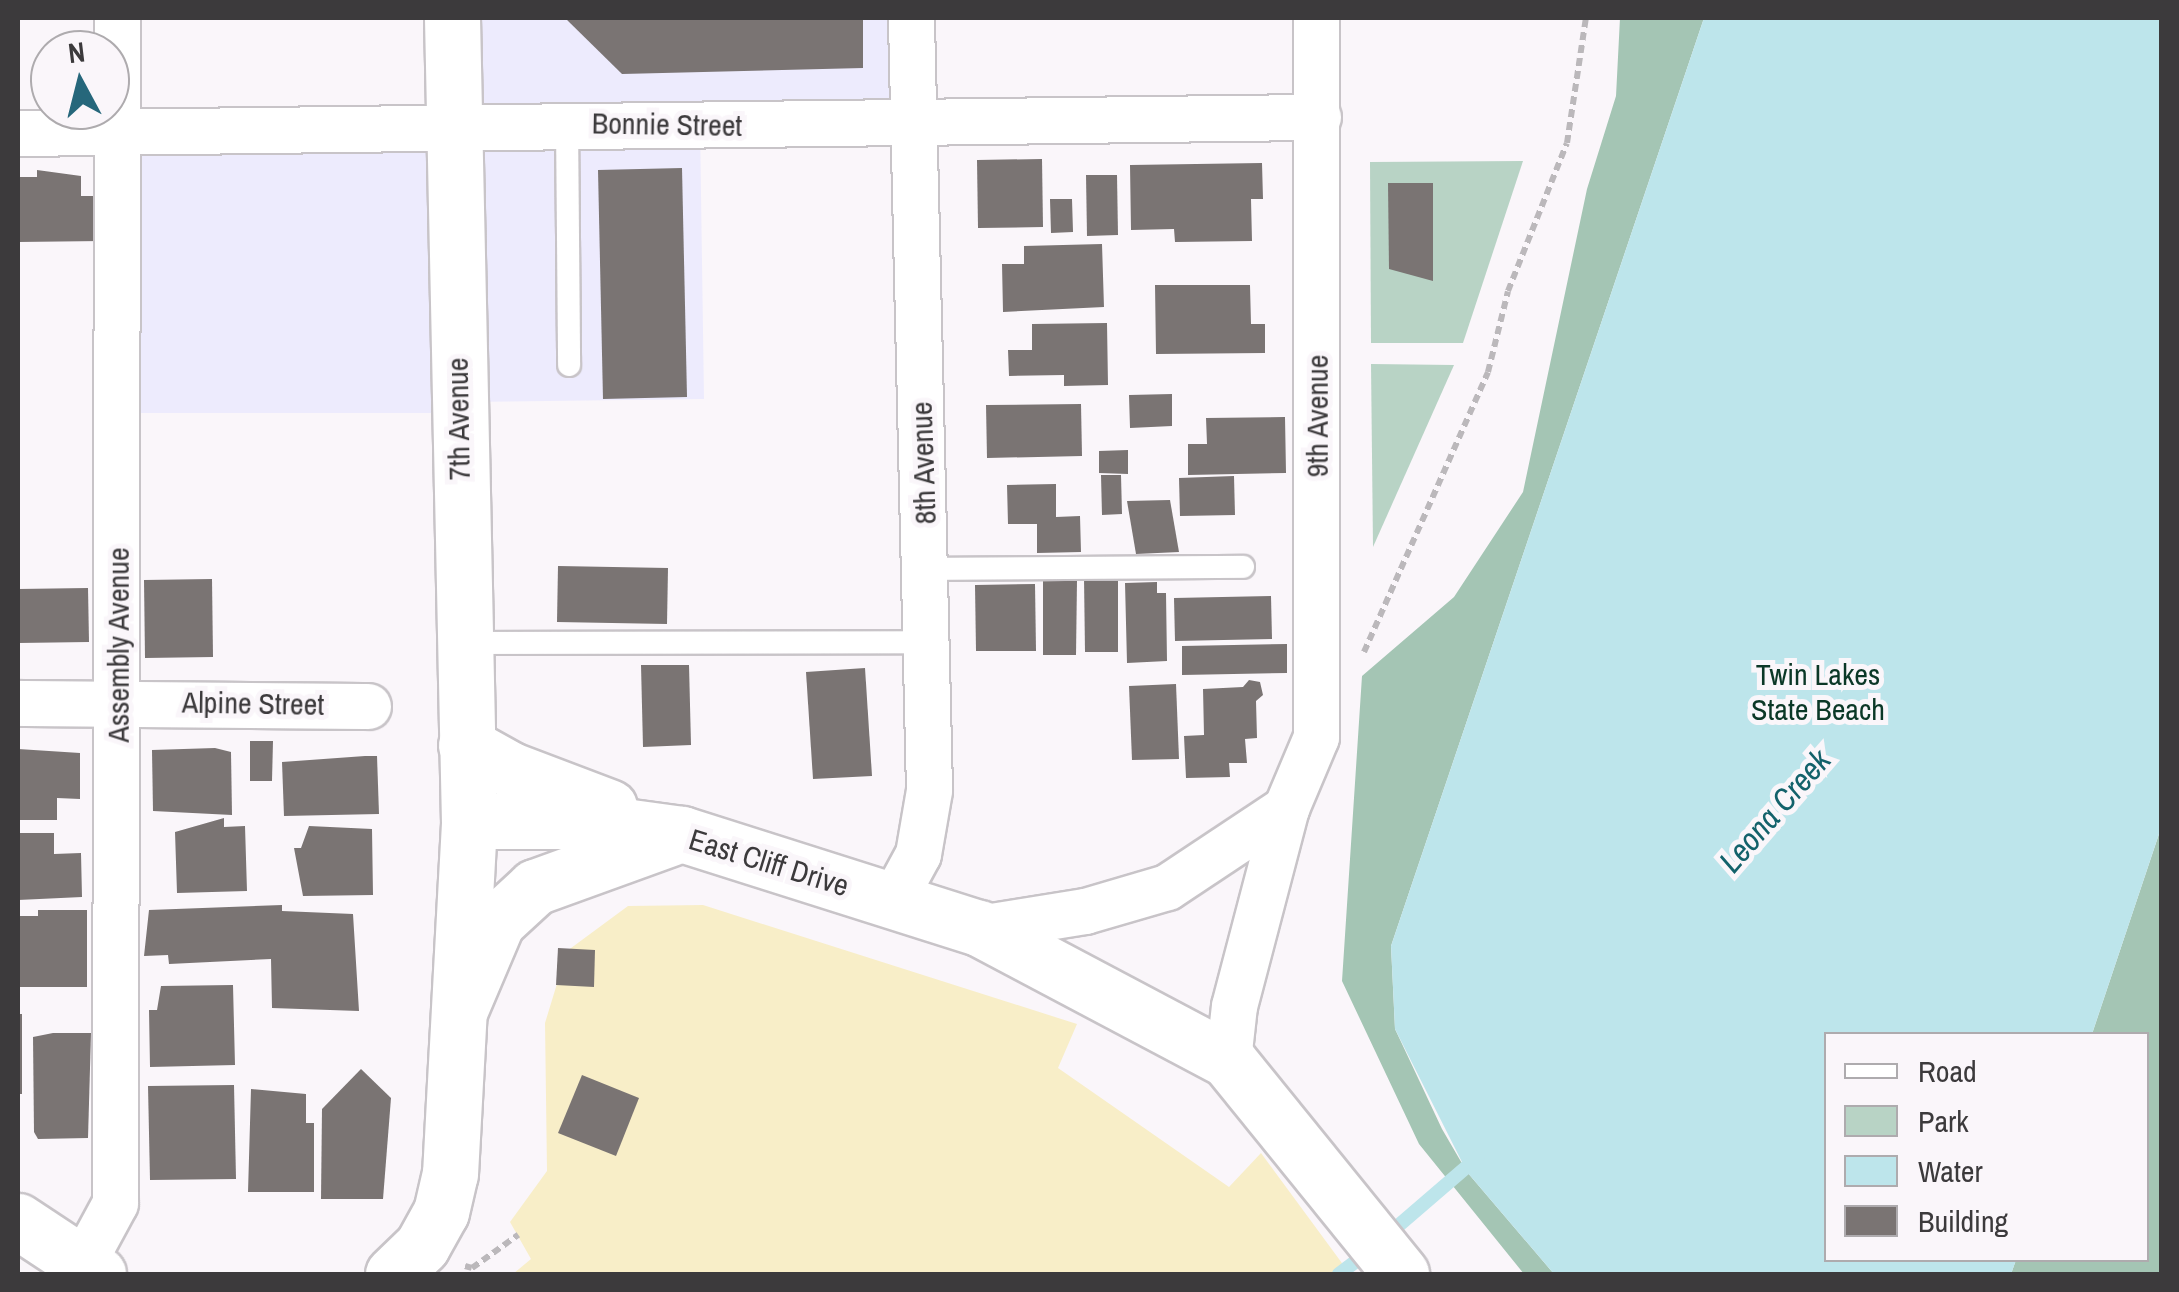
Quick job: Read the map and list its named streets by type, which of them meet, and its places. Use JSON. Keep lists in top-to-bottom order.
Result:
{
  "streets": {
    "main road": ["7th Avenue", "East Cliff Drive"],
    "street": [
      "Bonnie Street",
      "9th Avenue",
      "8th Avenue",
      "Assembly Avenue",
      "Alpine Street"
    ]
  },
  "crossings": [
    ["Bonnie Street", "9th Avenue"],
    ["Bonnie Street", "7th Avenue"],
    ["Bonnie Street", "8th Avenue"],
    ["Bonnie Street", "Assembly Avenue"],
    ["9th Avenue", "East Cliff Drive"],
    ["7th Avenue", "East Cliff Drive"],
    ["8th Avenue", "East Cliff Drive"],
    ["Assembly Avenue", "Alpine Street"]
  ],
  "water": ["Leona Creek"],
  "parks": ["Twin Lakes State Beach"],
  "legend": [
    "Road",
    "Park",
    "Water",
    "Building"
  ],
  "north": "top"
}
